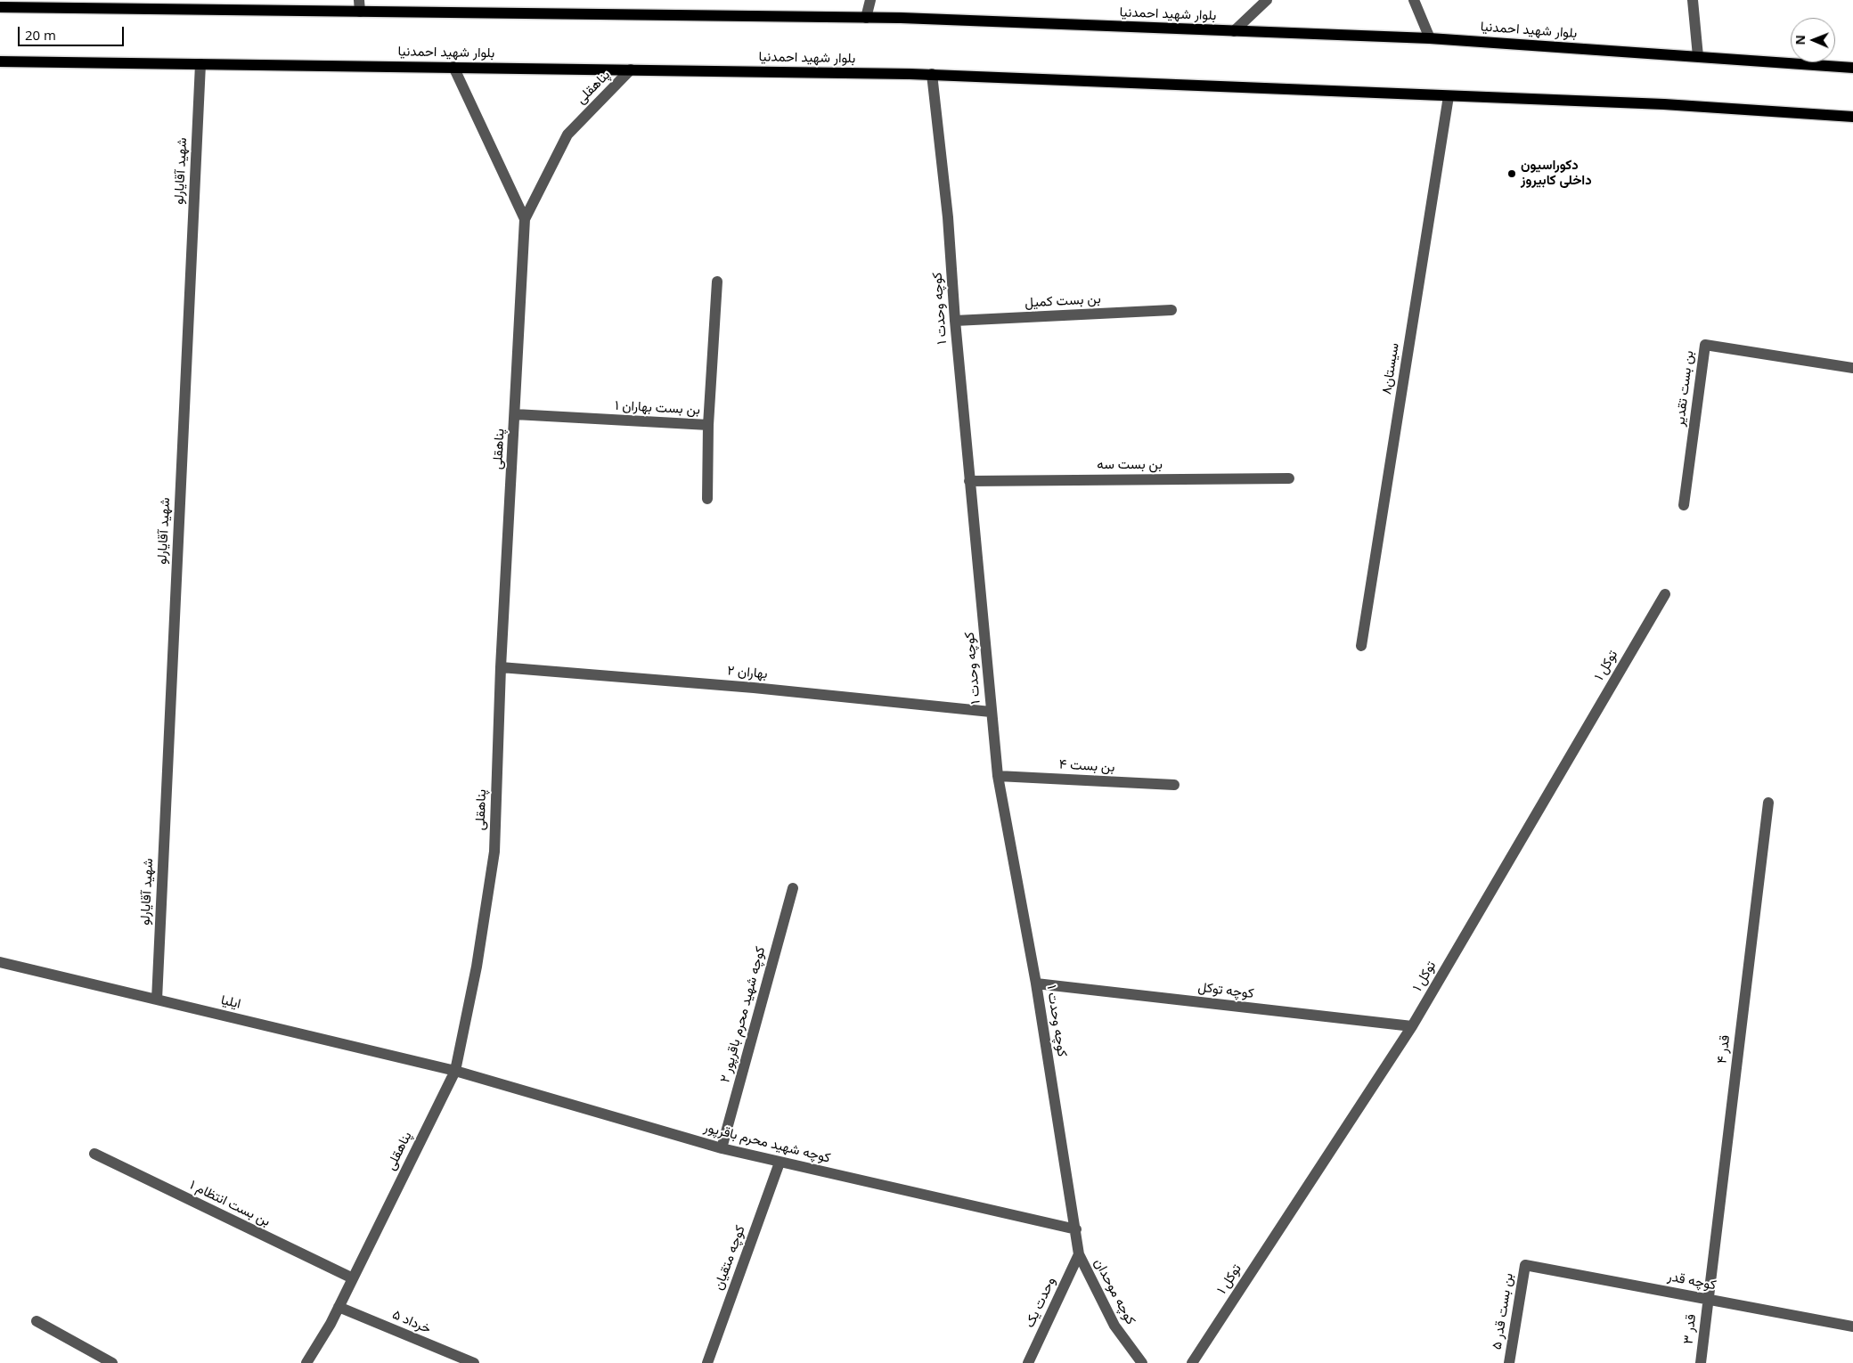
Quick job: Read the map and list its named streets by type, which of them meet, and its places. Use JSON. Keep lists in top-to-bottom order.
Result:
{
  "streets": {
    "main road": ["بلوار شهید احمدنیا"],
    "street": [
      "پناهقلی",
      "شهید آقایارلو",
      "بن بست کمیل",
      "کوچه وحدت ۱",
      "سیستان۸",
      "بن بست تقدیر",
      "بن بست بهاران ۱",
      "بن بست سه",
      "توکل ۱",
      "بهاران ۲",
      "بن بست ۴",
      "کوچه توکل",
      "ایلیا",
      "کوچه شهید محرم باقرپور ۲",
      "قدر ۴",
      "کوچه شهید محرم باقرپور",
      "بن بست انتظام ۱",
      "کوچه متقیان",
      "کوچه قدر",
      "کوچه موحدان",
      "وحدت یک",
      "بن بست قدر ۵",
      "خرداد ۵",
      "قدر ۳"
    ]
  },
  "crossings": [
    ["بلوار شهید احمدنیا", "پناهقلی"],
    ["بلوار شهید احمدنیا", "شهید آقایارلو"],
    ["بلوار شهید احمدنیا", "کوچه وحدت ۱"],
    ["بلوار شهید احمدنیا", "سیستان۸"],
    ["پناهقلی", "بن بست بهاران ۱"],
    ["پناهقلی", "بهاران ۲"],
    ["پناهقلی", "ایلیا"],
    ["پناهقلی", "کوچه شهید محرم باقرپور"],
    ["پناهقلی", "بن بست انتظام ۱"],
    ["پناهقلی", "خرداد ۵"],
    ["شهید آقایارلو", "ایلیا"],
    ["بن بست کمیل", "کوچه وحدت ۱"],
    ["کوچه وحدت ۱", "بن بست سه"],
    ["کوچه وحدت ۱", "بهاران ۲"],
    ["کوچه وحدت ۱", "بن بست ۴"],
    ["کوچه وحدت ۱", "کوچه توکل"],
    ["کوچه وحدت ۱", "کوچه شهید محرم باقرپور"],
    ["کوچه وحدت ۱", "کوچه موحدان"],
    ["کوچه وحدت ۱", "وحدت یک"],
    ["توکل ۱", "کوچه توکل"],
    ["ایلیا", "کوچه شهید محرم باقرپور"],
    ["کوچه شهید محرم باقرپور ۲", "کوچه شهید محرم باقرپور"],
    ["قدر ۴", "کوچه قدر"],
    ["قدر ۴", "قدر ۳"],
    ["کوچه شهید محرم باقرپور", "کوچه متقیان"],
    ["کوچه قدر", "بن بست قدر ۵"],
    ["کوچه قدر", "قدر ۳"],
    ["کوچه موحدان", "وحدت یک"]
  ],
  "places": ["دکوراسیون داخلی کابیروز"],
  "scale_bar": "20 m",
  "north": "left"
}
